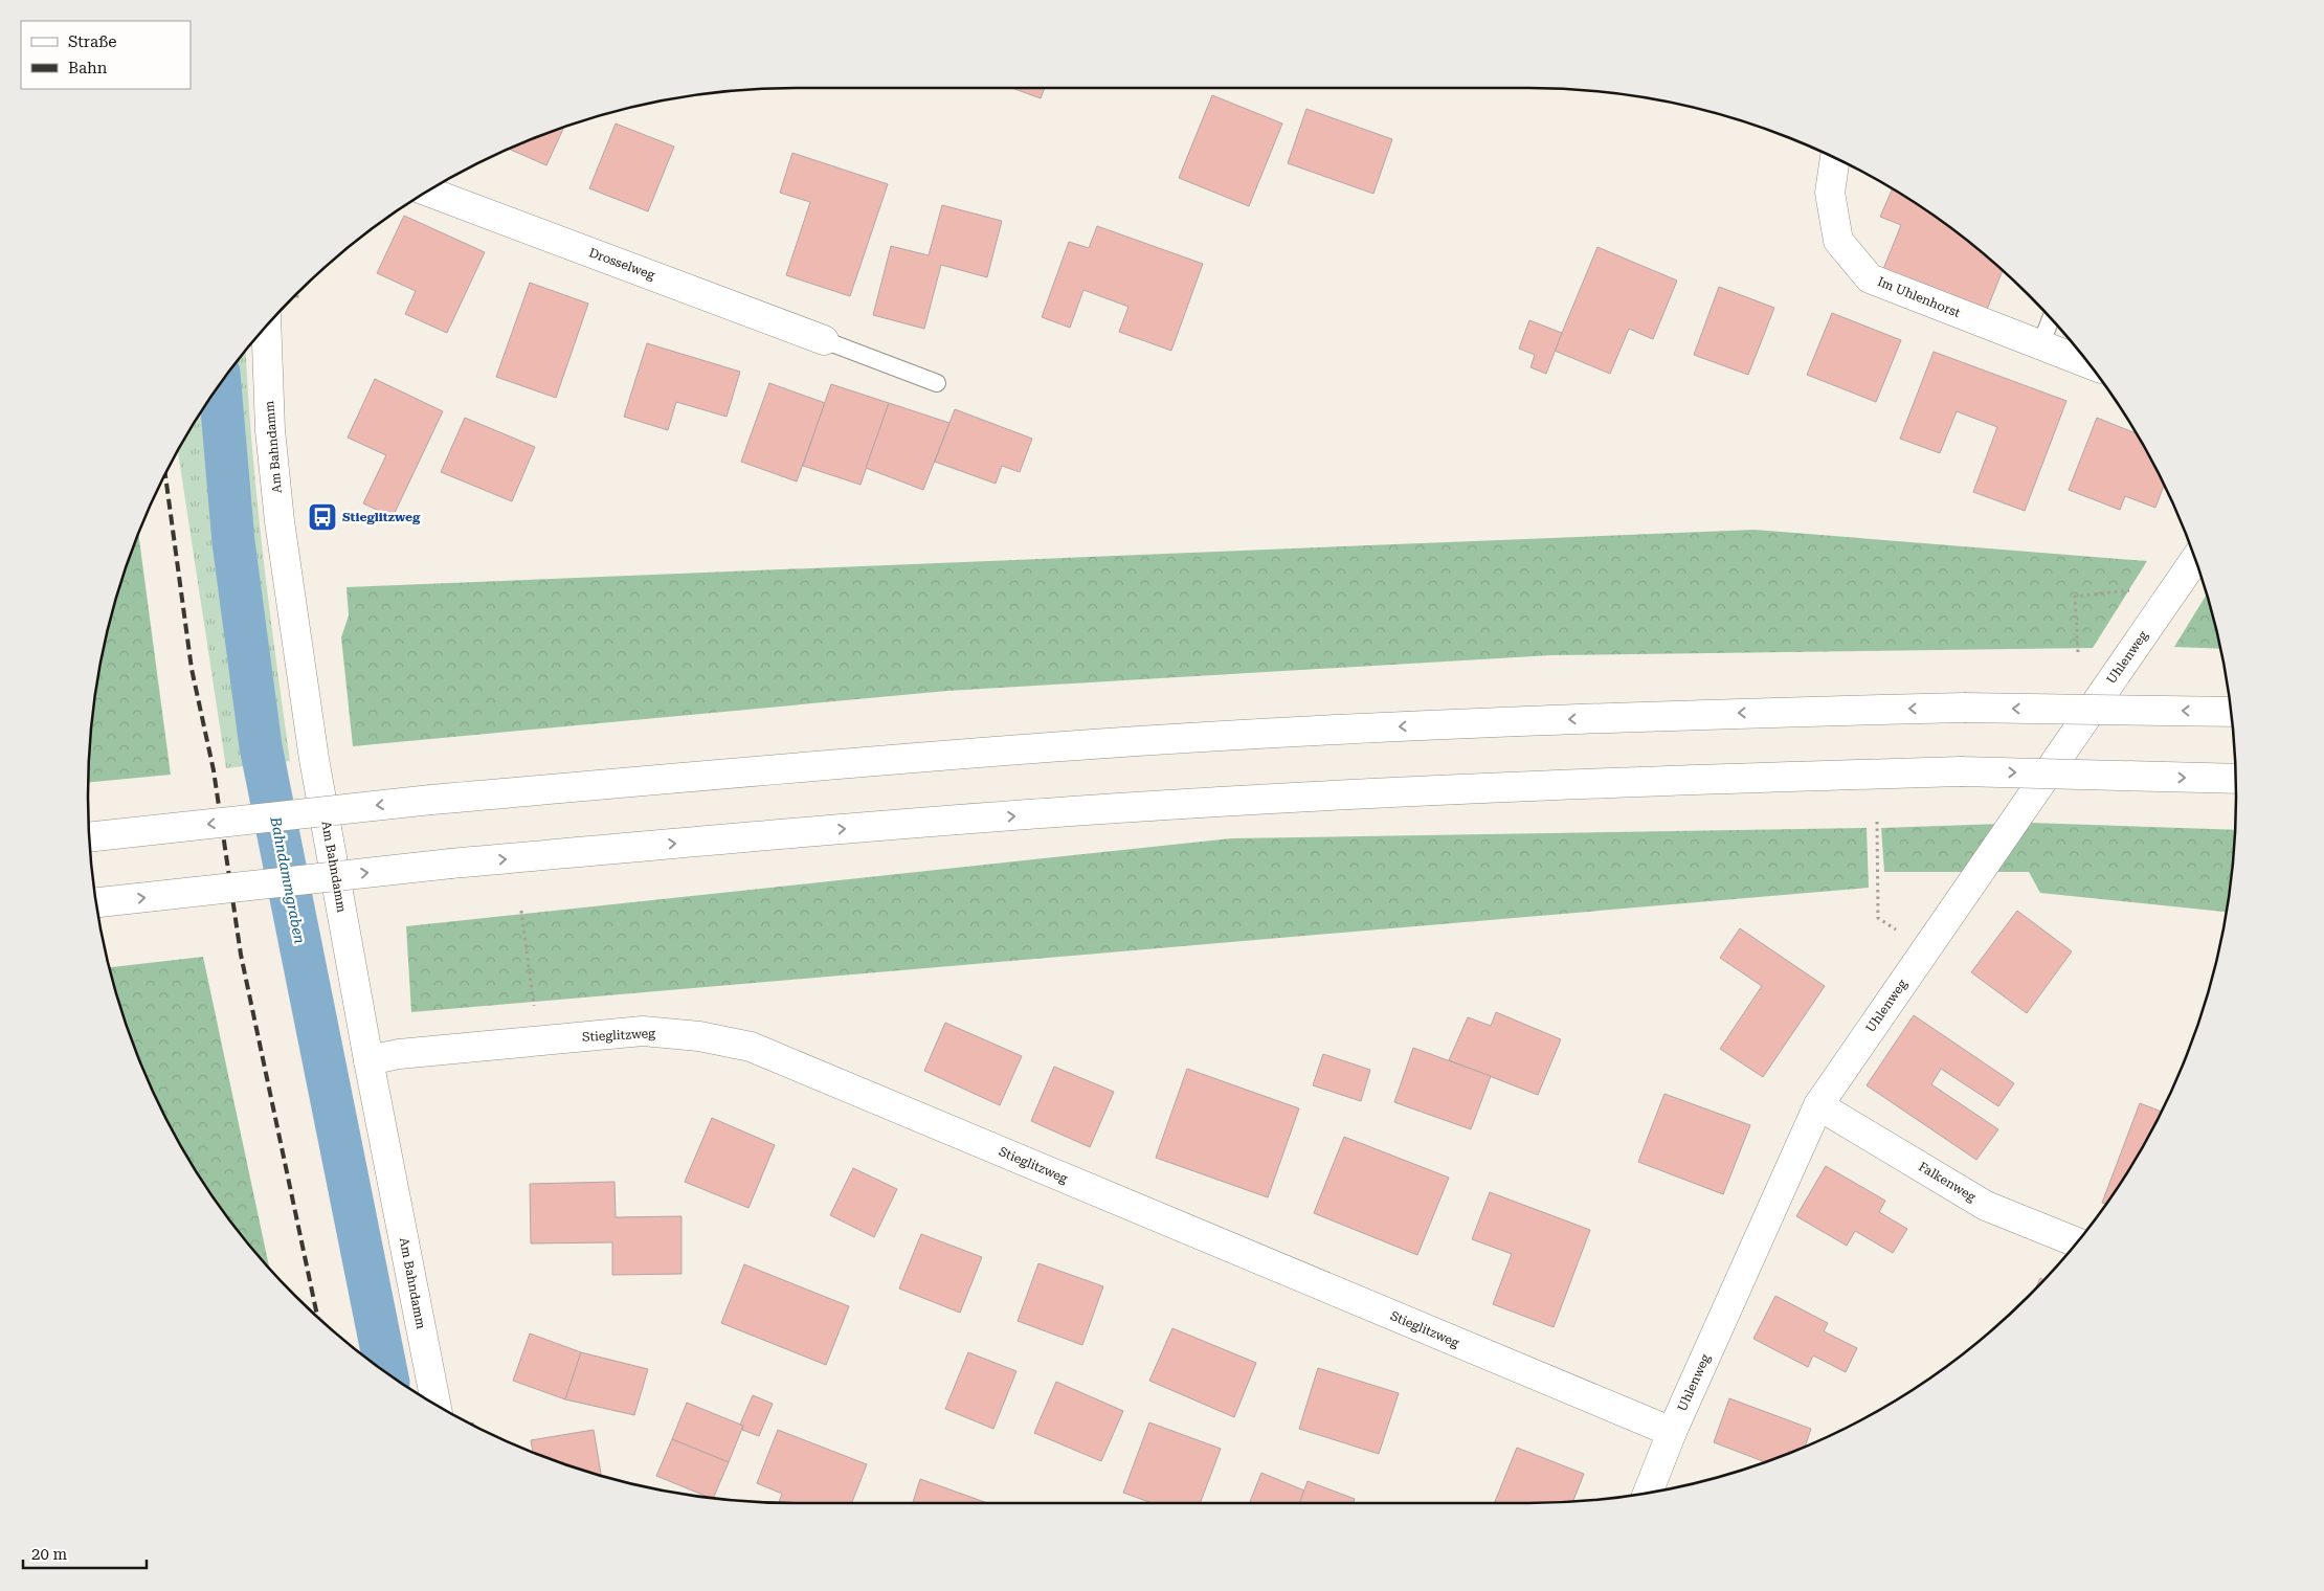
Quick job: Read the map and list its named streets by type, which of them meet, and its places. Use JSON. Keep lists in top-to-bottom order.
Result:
{
  "streets": {
    "main road": [
      "Drosselweg",
      "Im Uhlenhorst",
      "Am Bahndamm",
      "Uhlenweg",
      "Stieglitzweg",
      "Falkenweg"
    ]
  },
  "crossings": [
    ["Am Bahndamm", "Stieglitzweg"],
    ["Uhlenweg", "Stieglitzweg"],
    ["Uhlenweg", "Falkenweg"]
  ],
  "water": ["Bahndammgraben"],
  "places": {
    "bus stop": ["Stieglitzweg"]
  },
  "legend": ["Straße", "Bahn"],
  "scale_bar": "20 m"
}
